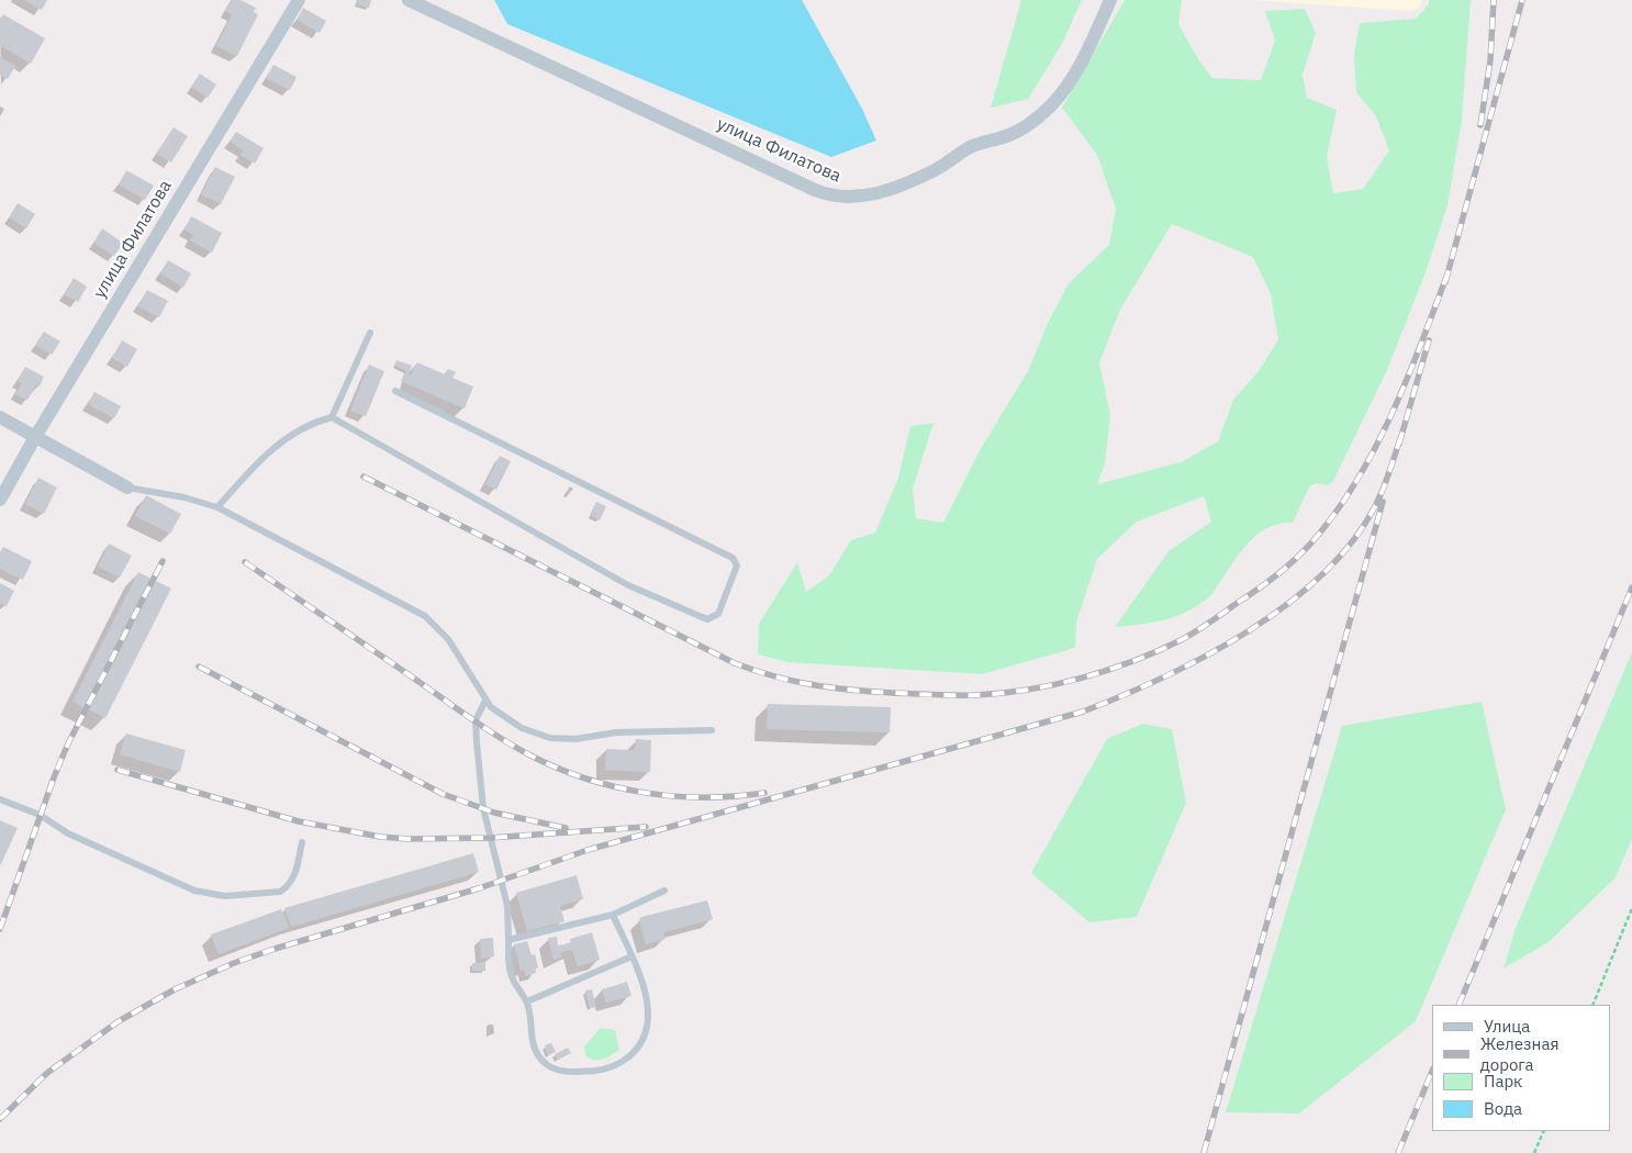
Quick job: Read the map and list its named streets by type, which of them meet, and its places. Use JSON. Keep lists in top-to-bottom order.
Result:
{
  "streets": {
    "street": ["улица Филатова"]
  },
  "legend": [
    "Улица",
    "Железная дорога",
    "Парк",
    "Вода"
  ]
}
